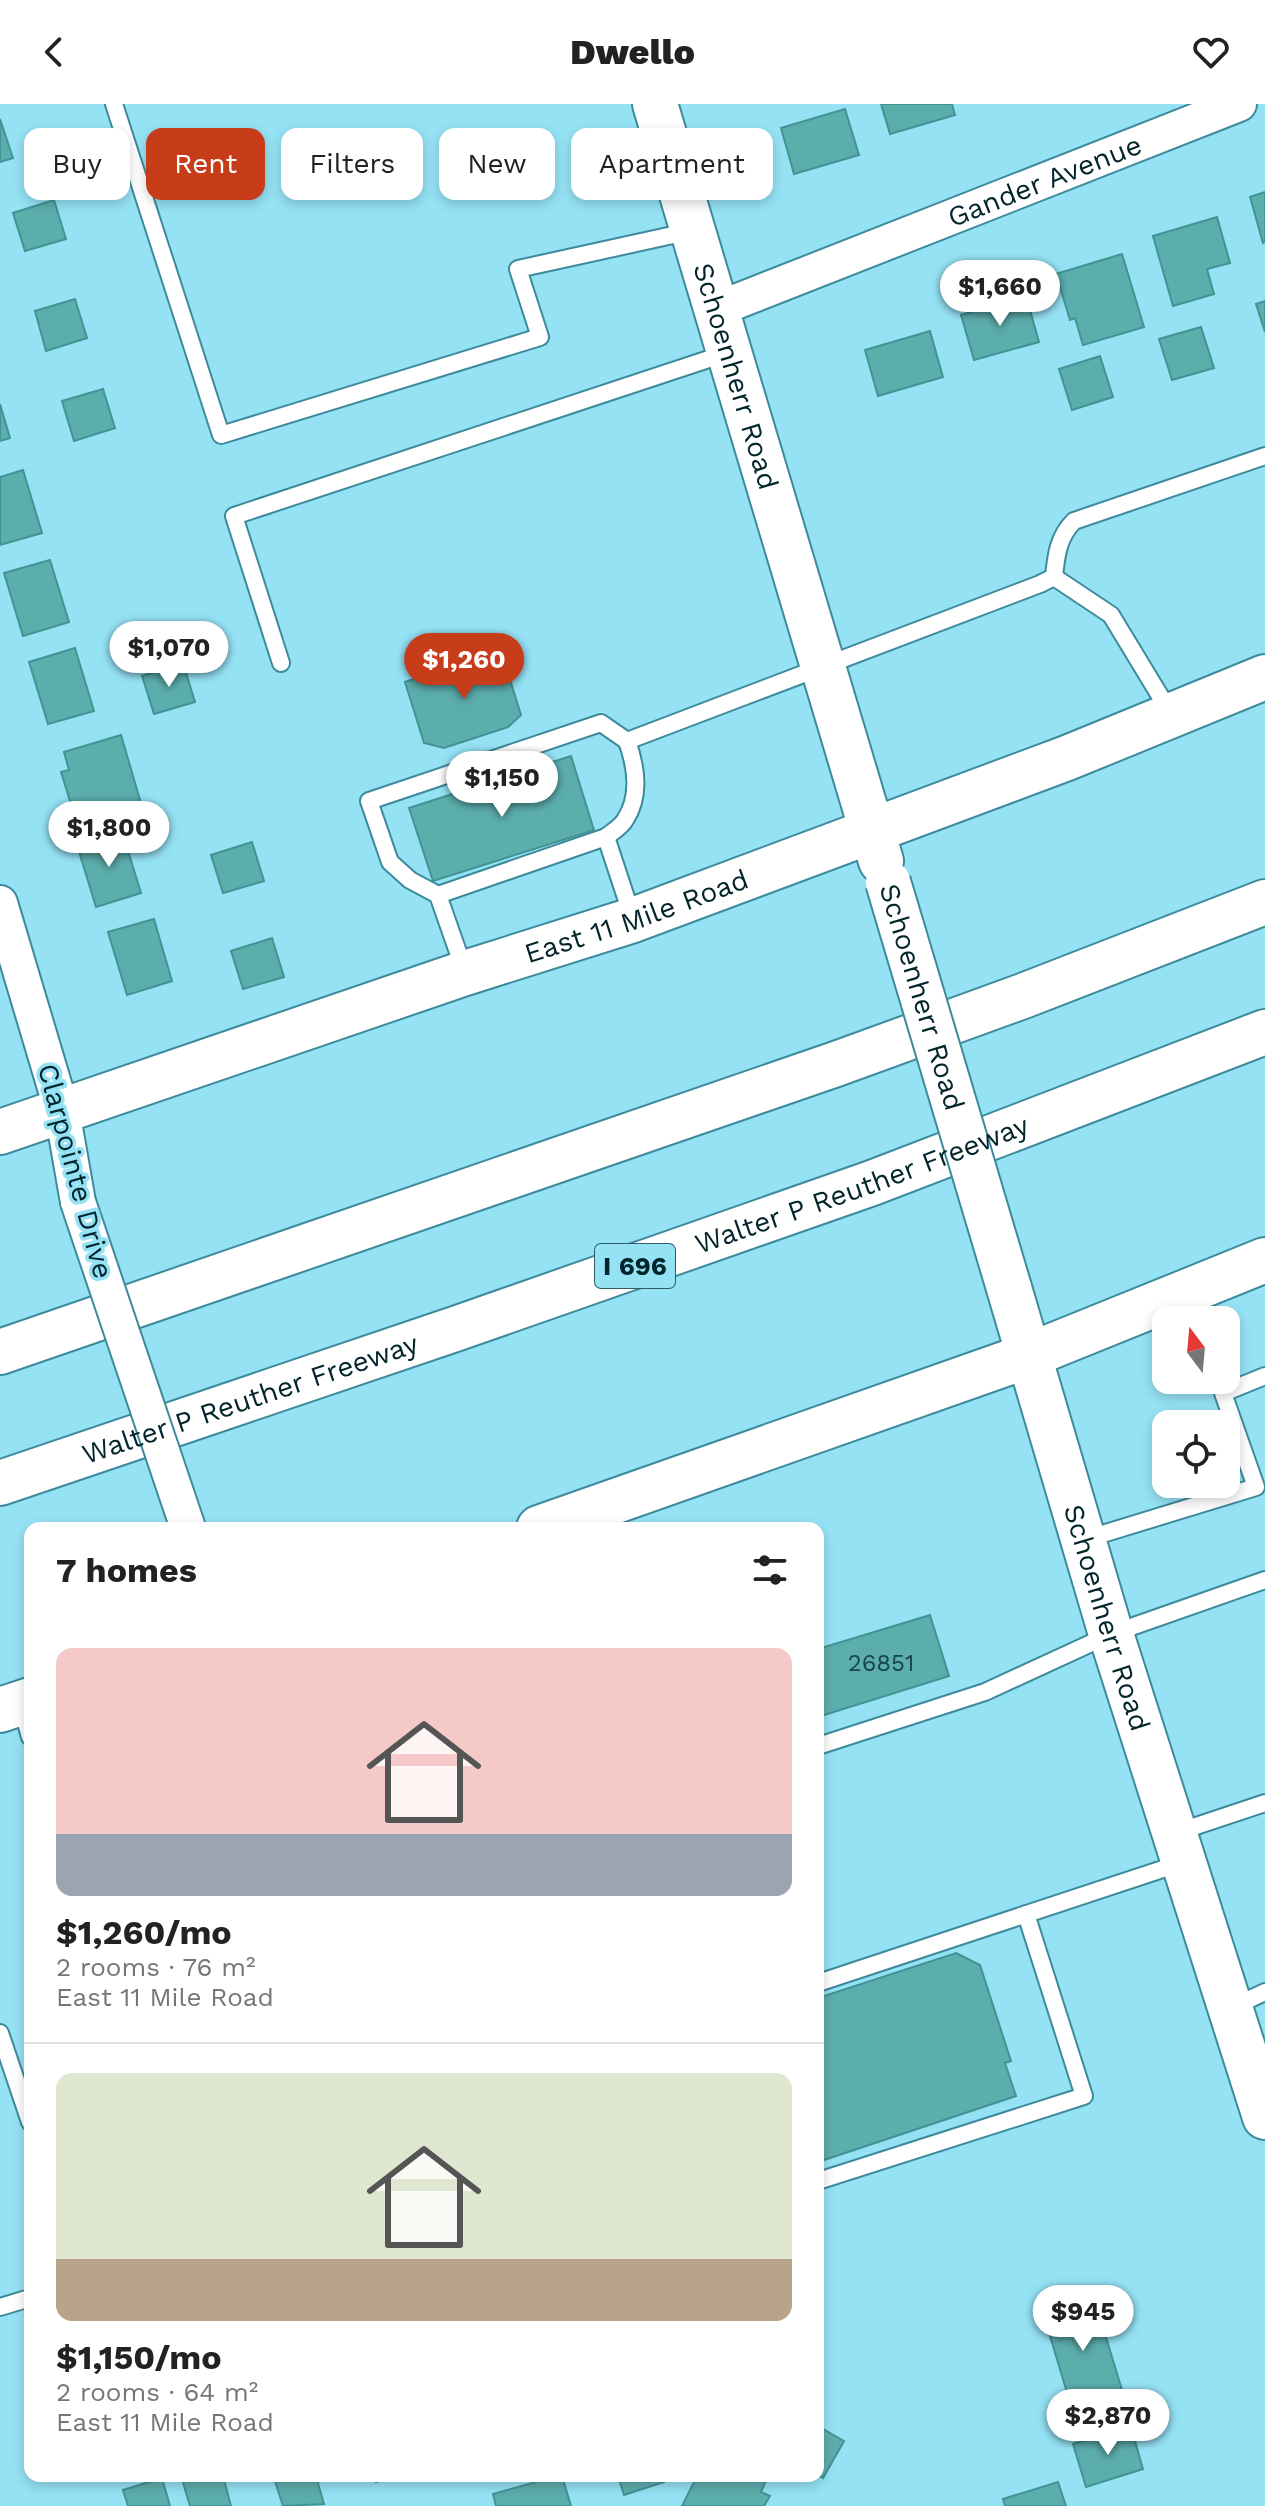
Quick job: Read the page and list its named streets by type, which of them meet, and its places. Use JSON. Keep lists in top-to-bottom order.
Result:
{
  "streets": {
    "main road": [
      "Schoenherr Road",
      "East 11 Mile Road",
      "Walter P Reuther Freeway",
      "I 696"
    ],
    "street": ["Gander Avenue", "Clarpointe Drive"]
  },
  "crossings": [
    ["Gander Avenue", "Schoenherr Road"],
    ["Schoenherr Road", "East 11 Mile Road"],
    ["East 11 Mile Road", "Clarpointe Drive"]
  ],
  "house_numbers": ["26851"],
  "north": "top",
  "page": {
    "header": "Dwello",
    "chip": [
      "Buy",
      "Rent",
      "Filters",
      "New",
      "Apartment"
    ],
    "price": [
      "$1,660",
      "$1,070",
      "$1,260",
      "$1,150",
      "$1,800",
      "$945",
      "$2,870"
    ],
    "heading": "7 homes",
    "list": [
      {
        "name": "$1,260/mo",
        "note": "2 rooms · 76 m² · East 11 Mile Road"
      },
      {
        "name": "$1,150/mo",
        "note": "2 rooms · 64 m² · East 11 Mile Road"
      }
    ]
  }
}
